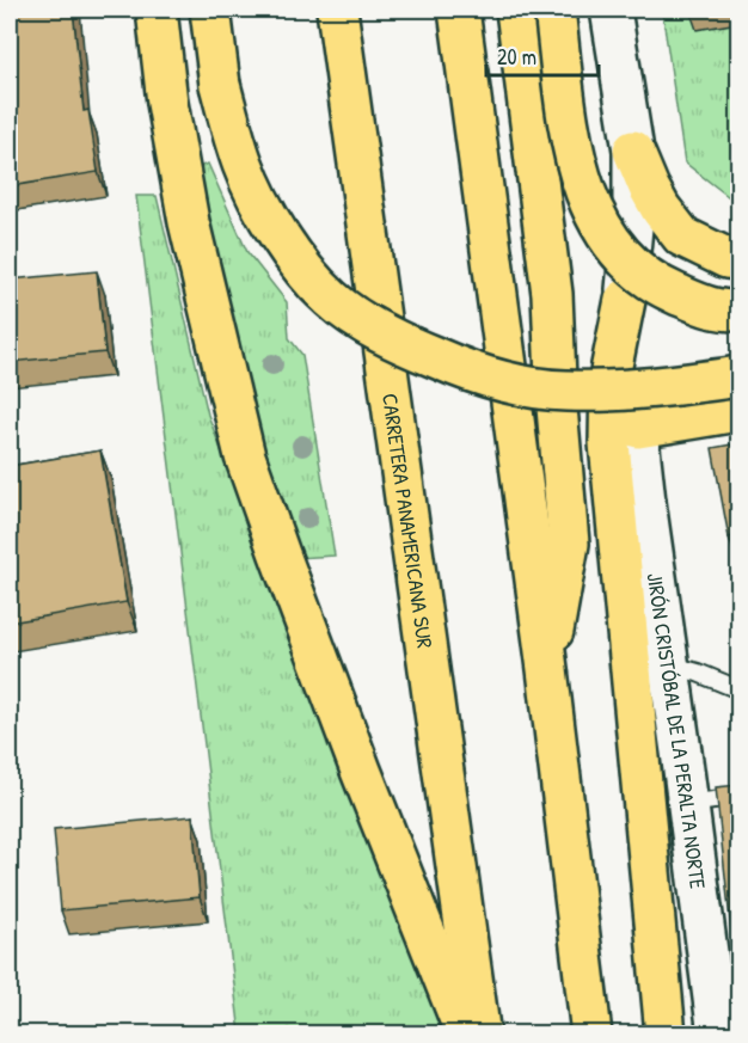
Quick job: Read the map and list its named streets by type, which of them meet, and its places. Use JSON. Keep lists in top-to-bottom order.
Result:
{
  "streets": {
    "main road": ["CARRETERA PANAMERICANA SUR"],
    "street": ["JIRÓN CRISTÓBAL DE LA PERALTA NORTE"]
  },
  "scale_bar": "20 m"
}
